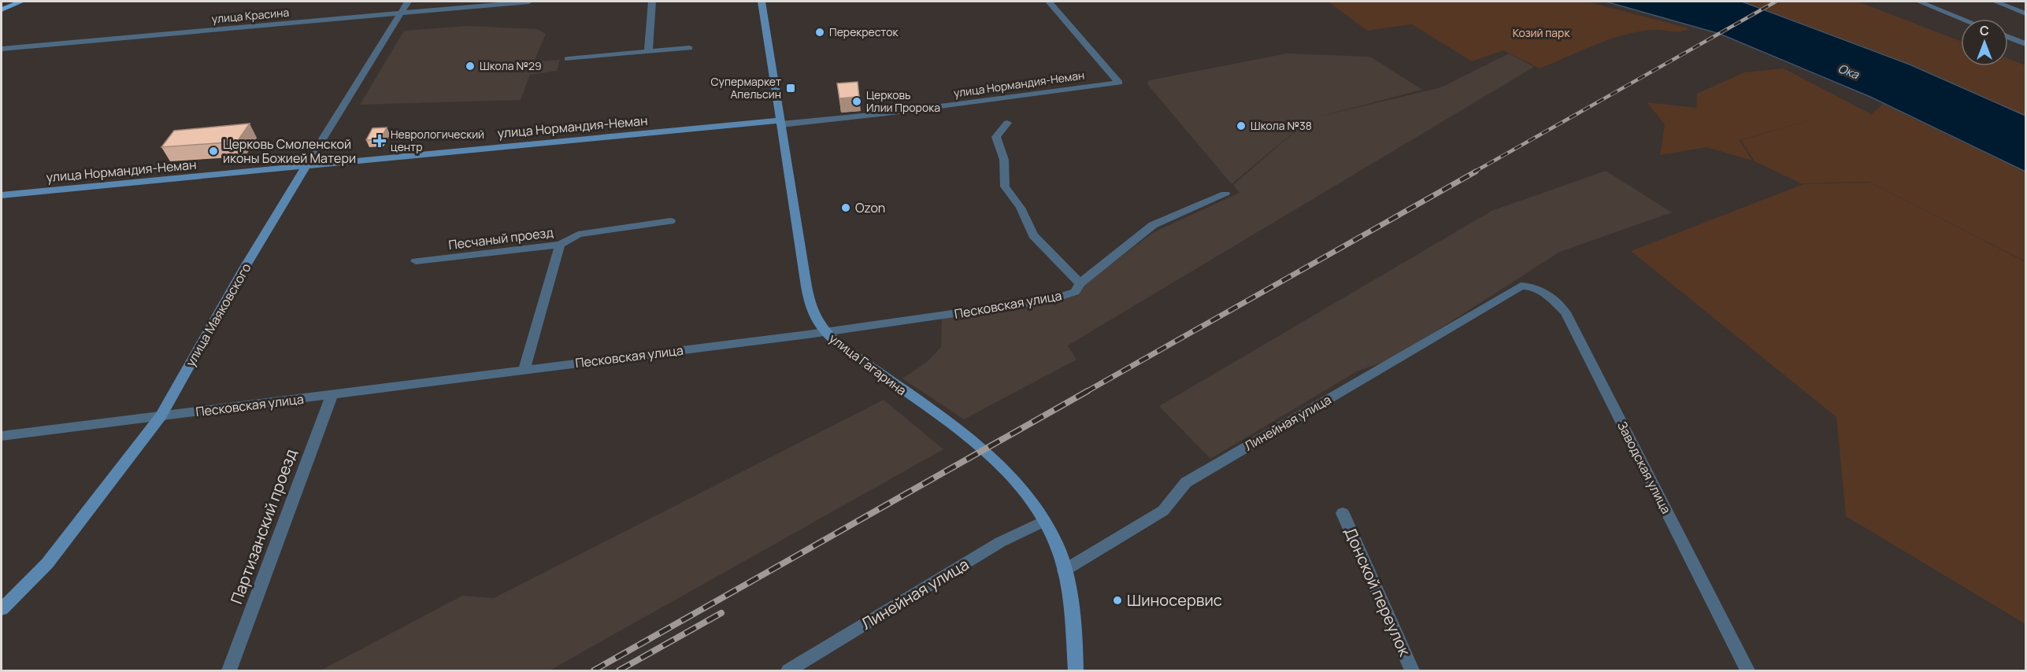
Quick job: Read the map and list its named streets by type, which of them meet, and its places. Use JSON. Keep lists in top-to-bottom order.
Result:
{
  "streets": {
    "street": [
      "улица Красина",
      "улица Нормандия-Неман",
      "Песчаный проезд",
      "Песковская улица",
      "улица Маяковского",
      "улица Гагарина",
      "Линейная улица",
      "Заводская улица",
      "Партизанский проезд",
      "Донской переулок"
    ]
  },
  "crossings": [
    ["улица Красина", "улица Маяковского"],
    ["улица Нормандия-Неман", "улица Маяковского"],
    ["улица Нормандия-Неман", "улица Гагарина"],
    ["Песковская улица", "улица Маяковского"],
    ["Песковская улица", "улица Гагарина"],
    ["Песковская улица", "Партизанский проезд"],
    ["улица Гагарина", "Линейная улица"],
    ["Линейная улица", "Заводская улица"]
  ],
  "water": ["Ока"],
  "parks": ["Козий парк"],
  "places": {
    "other": [
      "Перекресток",
      "Школа №29",
      "Церковь Илии Пророка",
      "Школа №38",
      "Церковь Смоленской иконы Божией Матери",
      "Ozon",
      "Шиносервис"
    ],
    "transit": ["Супермаркет Апельсин"],
    "health": ["Неврологический центр"]
  },
  "north": "top"
}
